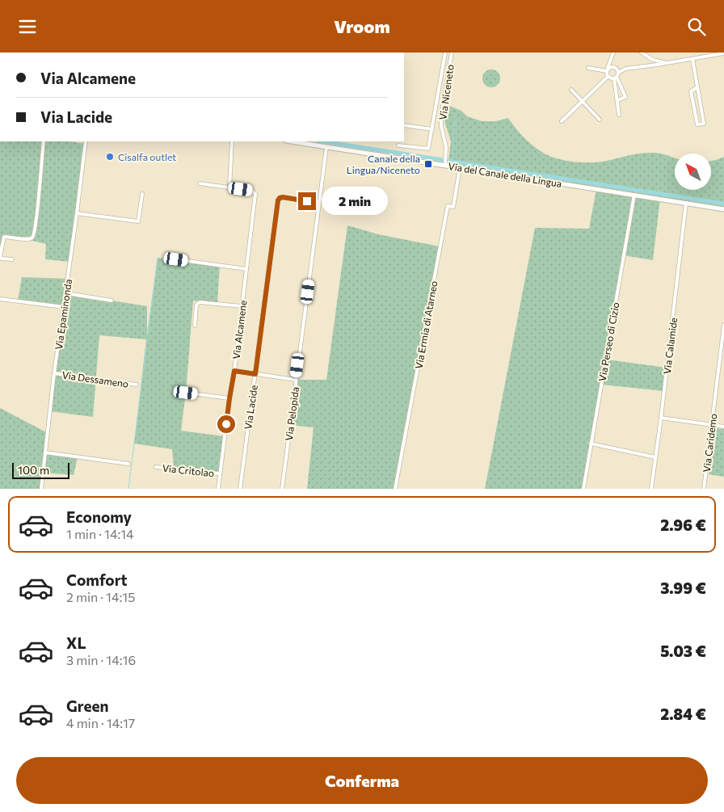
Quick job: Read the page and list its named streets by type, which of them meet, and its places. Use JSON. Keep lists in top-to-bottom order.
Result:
{
  "streets": {
    "street": [
      "Via Niceneto",
      "Via del Canale della Lingua",
      "Via Epaminonda",
      "Via Ermia di Atarneo",
      "Via Alcamene",
      "Via Perseo di Cizio",
      "Via Calamide",
      "Via Dessameno",
      "Via Lacide",
      "Via Pelopida",
      "Via Caridemo",
      "Via Critolao"
    ]
  },
  "crossings": [
    ["Via Niceneto", "Via del Canale della Lingua"],
    ["Via del Canale della Lingua", "Via Ermia di Atarneo"],
    ["Via del Canale della Lingua", "Via Perseo di Cizio"],
    ["Via del Canale della Lingua", "Via Calamide"],
    ["Via del Canale della Lingua", "Via Pelopida"],
    ["Via Epaminonda", "Via Dessameno"],
    ["Via Alcamene", "Via Critolao"],
    ["Via Lacide", "Via Pelopida"]
  ],
  "places": {
    "other": ["Cisalfa outlet"],
    "transit": ["Canale della Lingua/Niceneto"]
  },
  "scale_bar": "100 m",
  "north": "top left",
  "page": {
    "header": "Vroom",
    "banner": ["Via Alcamene", "Via Lacide"],
    "bubble": "2 min",
    "scale": "100 m",
    "list": [
      {
        "name": "Economy",
        "note": "1 min · 14:14",
        "value": "2.96 €"
      },
      {
        "name": "Comfort",
        "note": "2 min · 14:15",
        "value": "3.99 €"
      },
      {
        "name": "XL",
        "note": "3 min · 14:16",
        "value": "5.03 €"
      },
      {
        "name": "Green",
        "note": "4 min · 14:17",
        "value": "2.84 €"
      }
    ],
    "buttons": "Conferma"
  }
}
